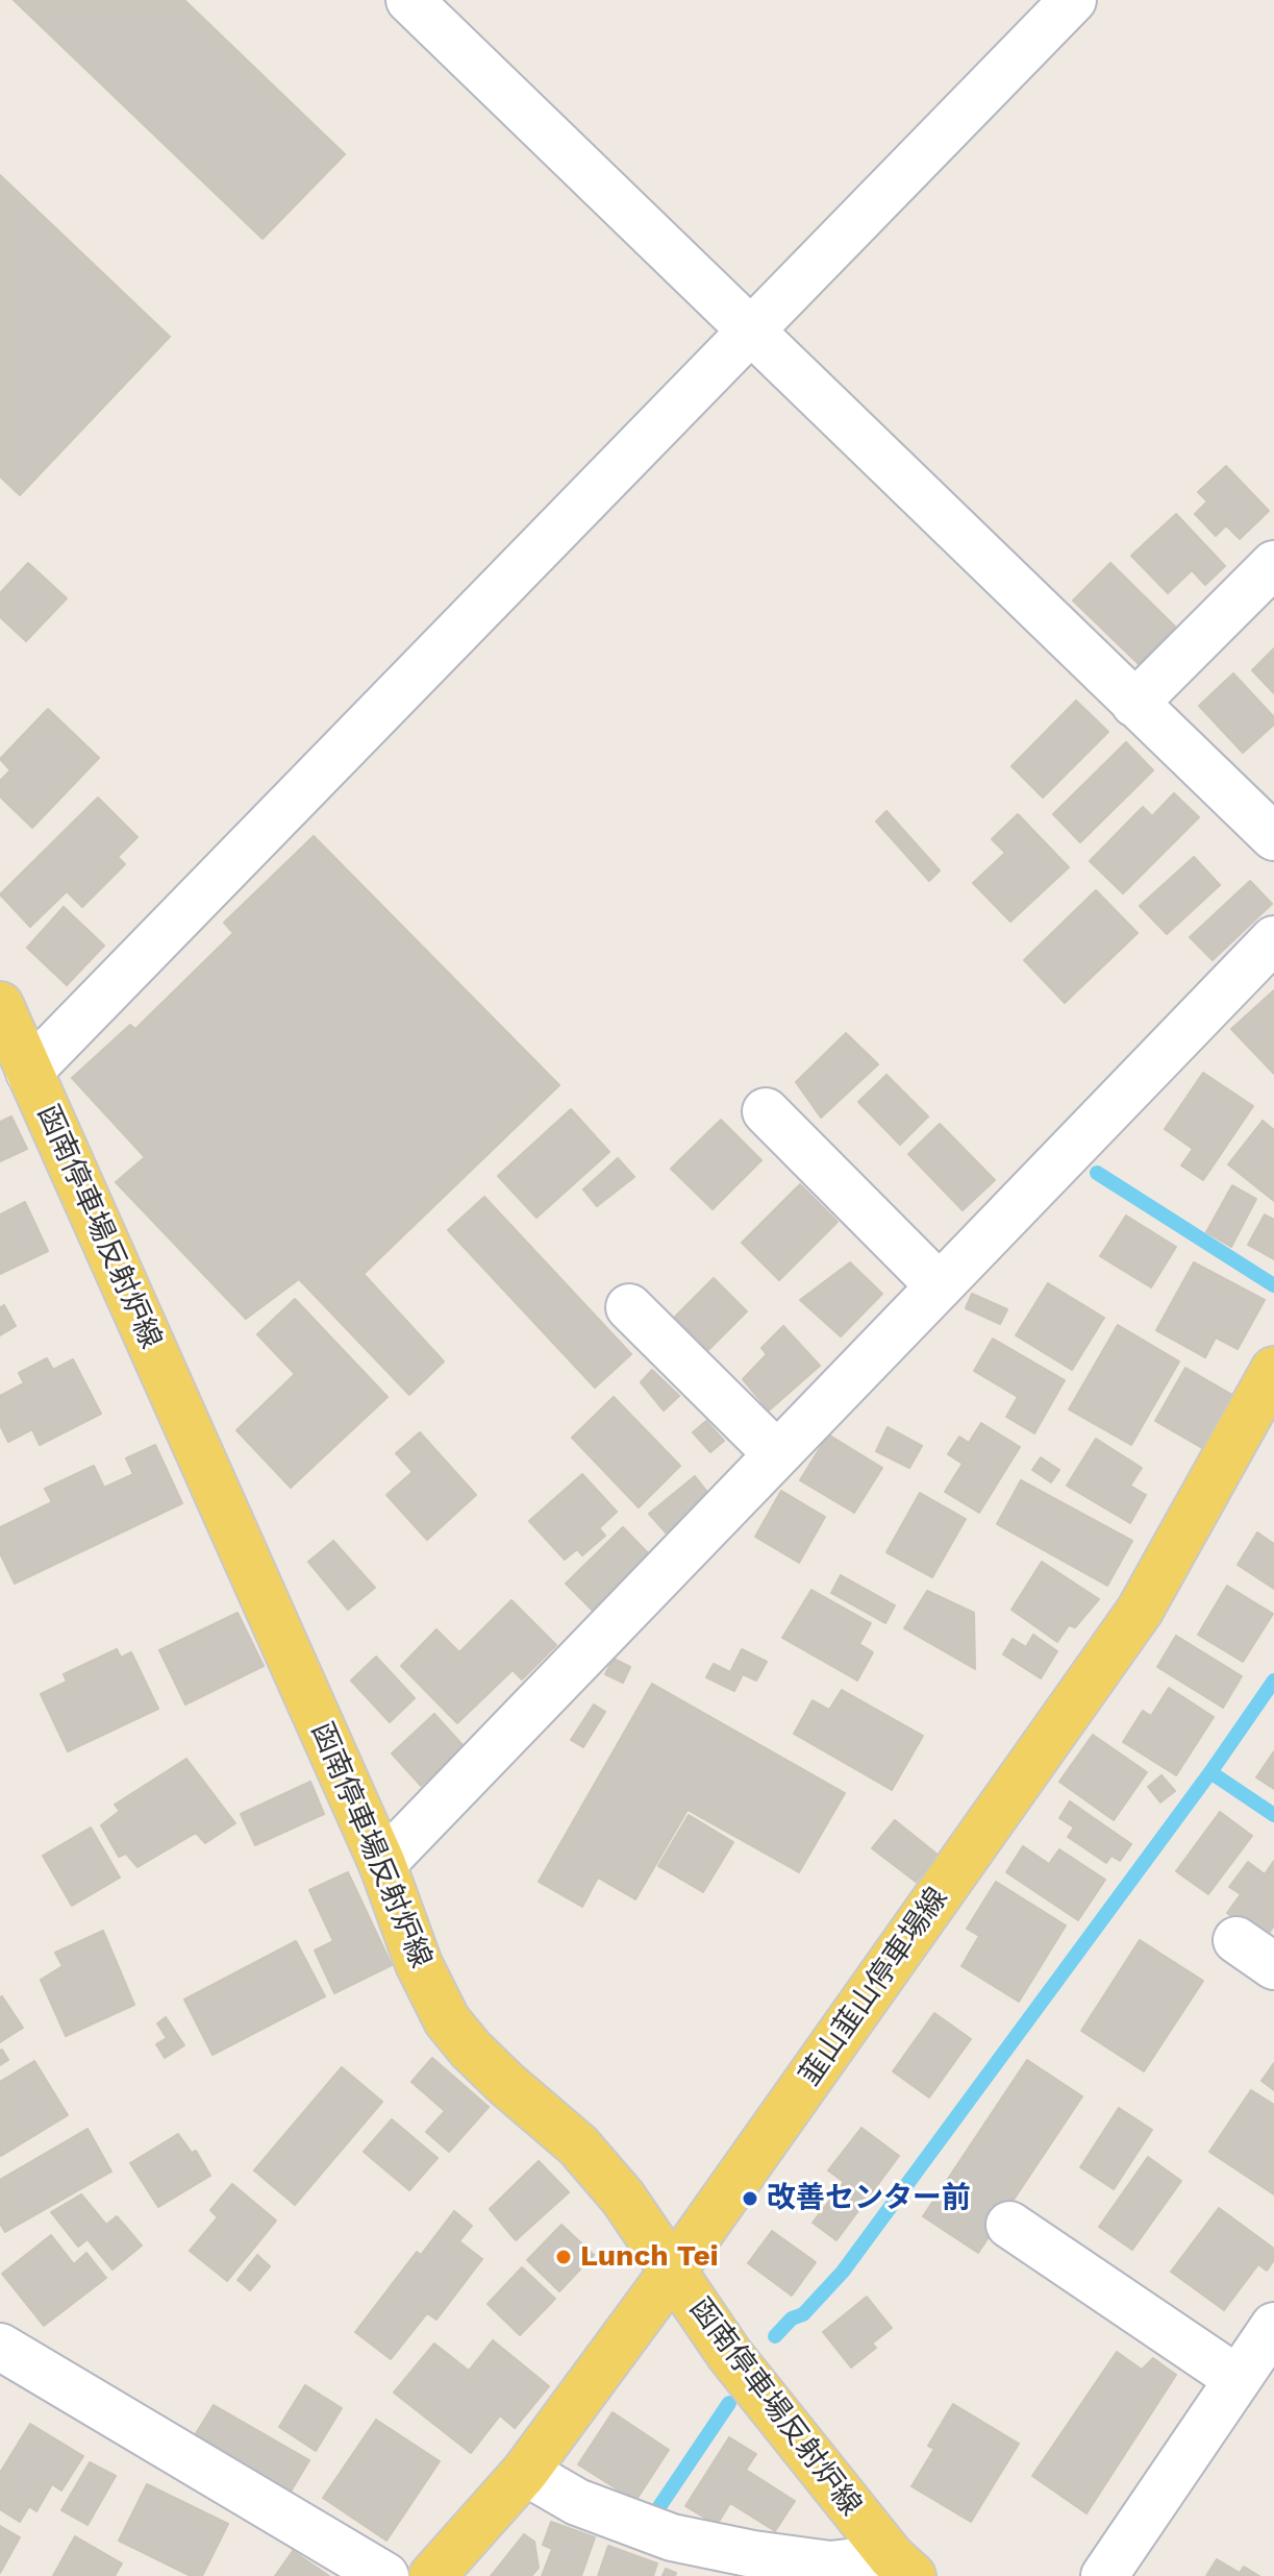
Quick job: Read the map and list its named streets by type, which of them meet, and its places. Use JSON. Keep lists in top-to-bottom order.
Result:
{
  "streets": {
    "main road": ["函南停車場反射炉線", "韮山韮山停車場線"]
  },
  "crossings": [
    ["函南停車場反射炉線", "韮山韮山停車場線"]
  ],
  "places": ["改善センター前", "Lunch Tei"]
}
